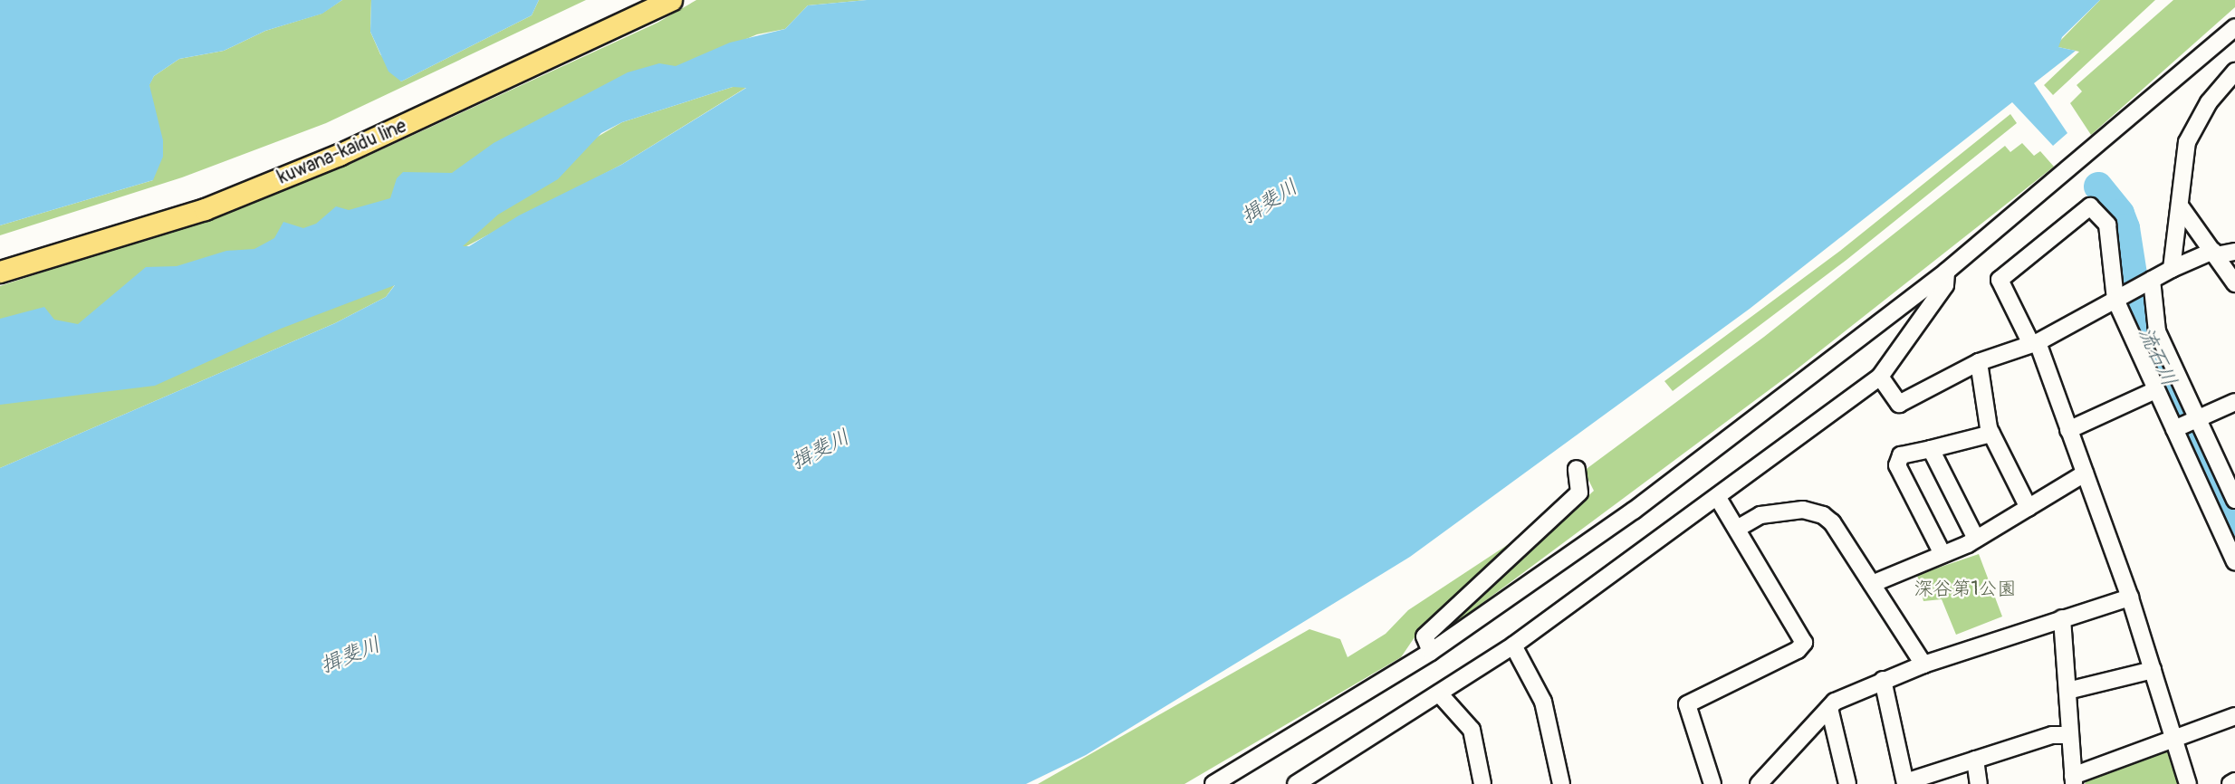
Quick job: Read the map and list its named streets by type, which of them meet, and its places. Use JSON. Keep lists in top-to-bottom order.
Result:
{
  "streets": {
    "main road": ["kuwana-kaidu line"]
  },
  "water": ["揖斐川", "流石川"],
  "parks": ["深谷第1公園"]
}
